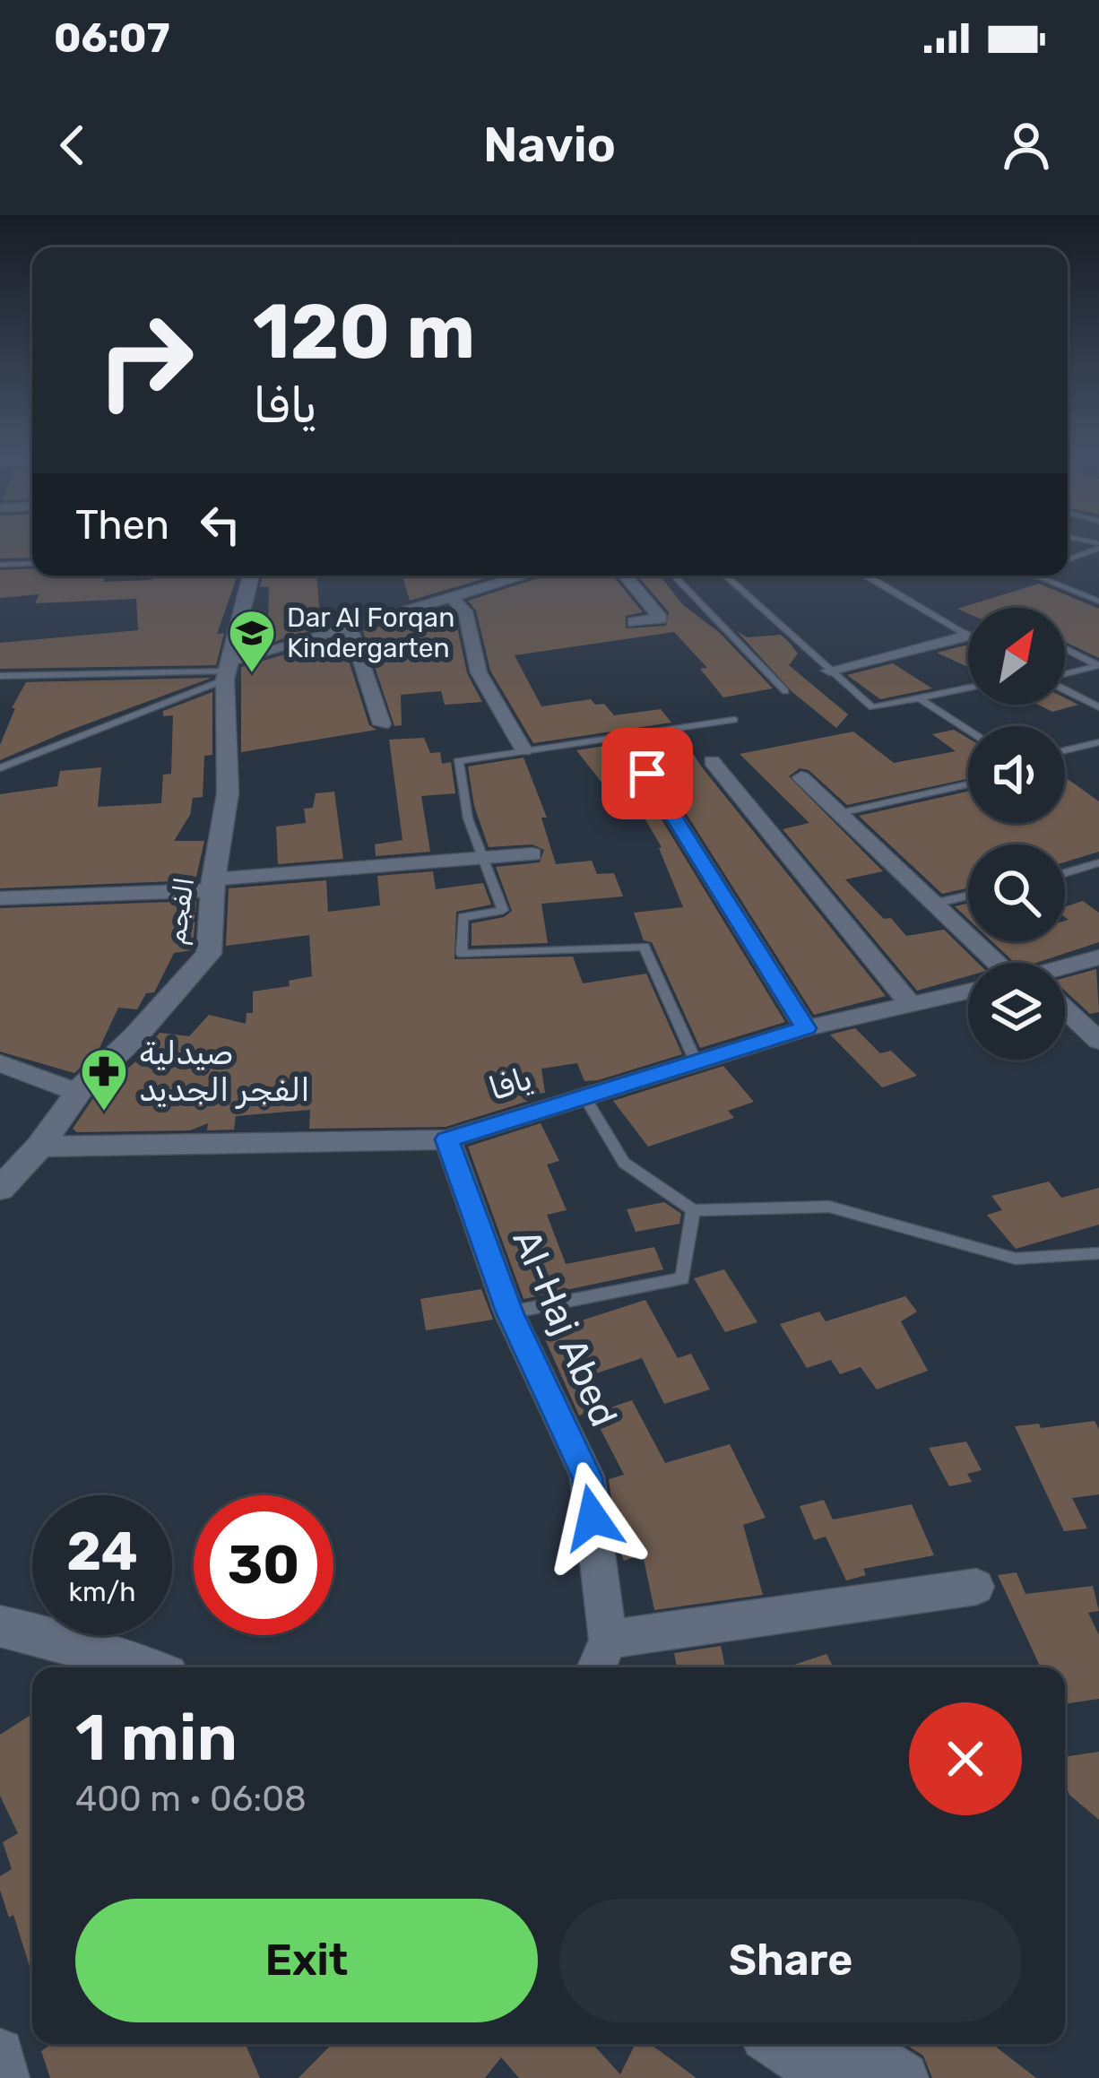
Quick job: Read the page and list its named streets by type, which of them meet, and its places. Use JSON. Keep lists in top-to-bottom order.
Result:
{
  "streets": {
    "main road": ["الفجم"],
    "street": ["يافا", "Al-Haj Abed"]
  },
  "crossings": [
    ["الفجم", "يافا"],
    ["يافا", "Al-Haj Abed"]
  ],
  "places": {
    "school or university": ["Dar Al Forqan Kindergarten"],
    "pharmacy": ["صيدلية الفجر الجديد"]
  },
  "north": "top right",
  "page": {
    "status": "06:07",
    "header": "Navio",
    "turn": ["120 m", "يافا"],
    "then": "Then",
    "speed": "24 km/h",
    "limit": "30",
    "heading": ["1 min", "400 m · 06:08"],
    "buttons": ["Exit", "Share"]
  }
}
